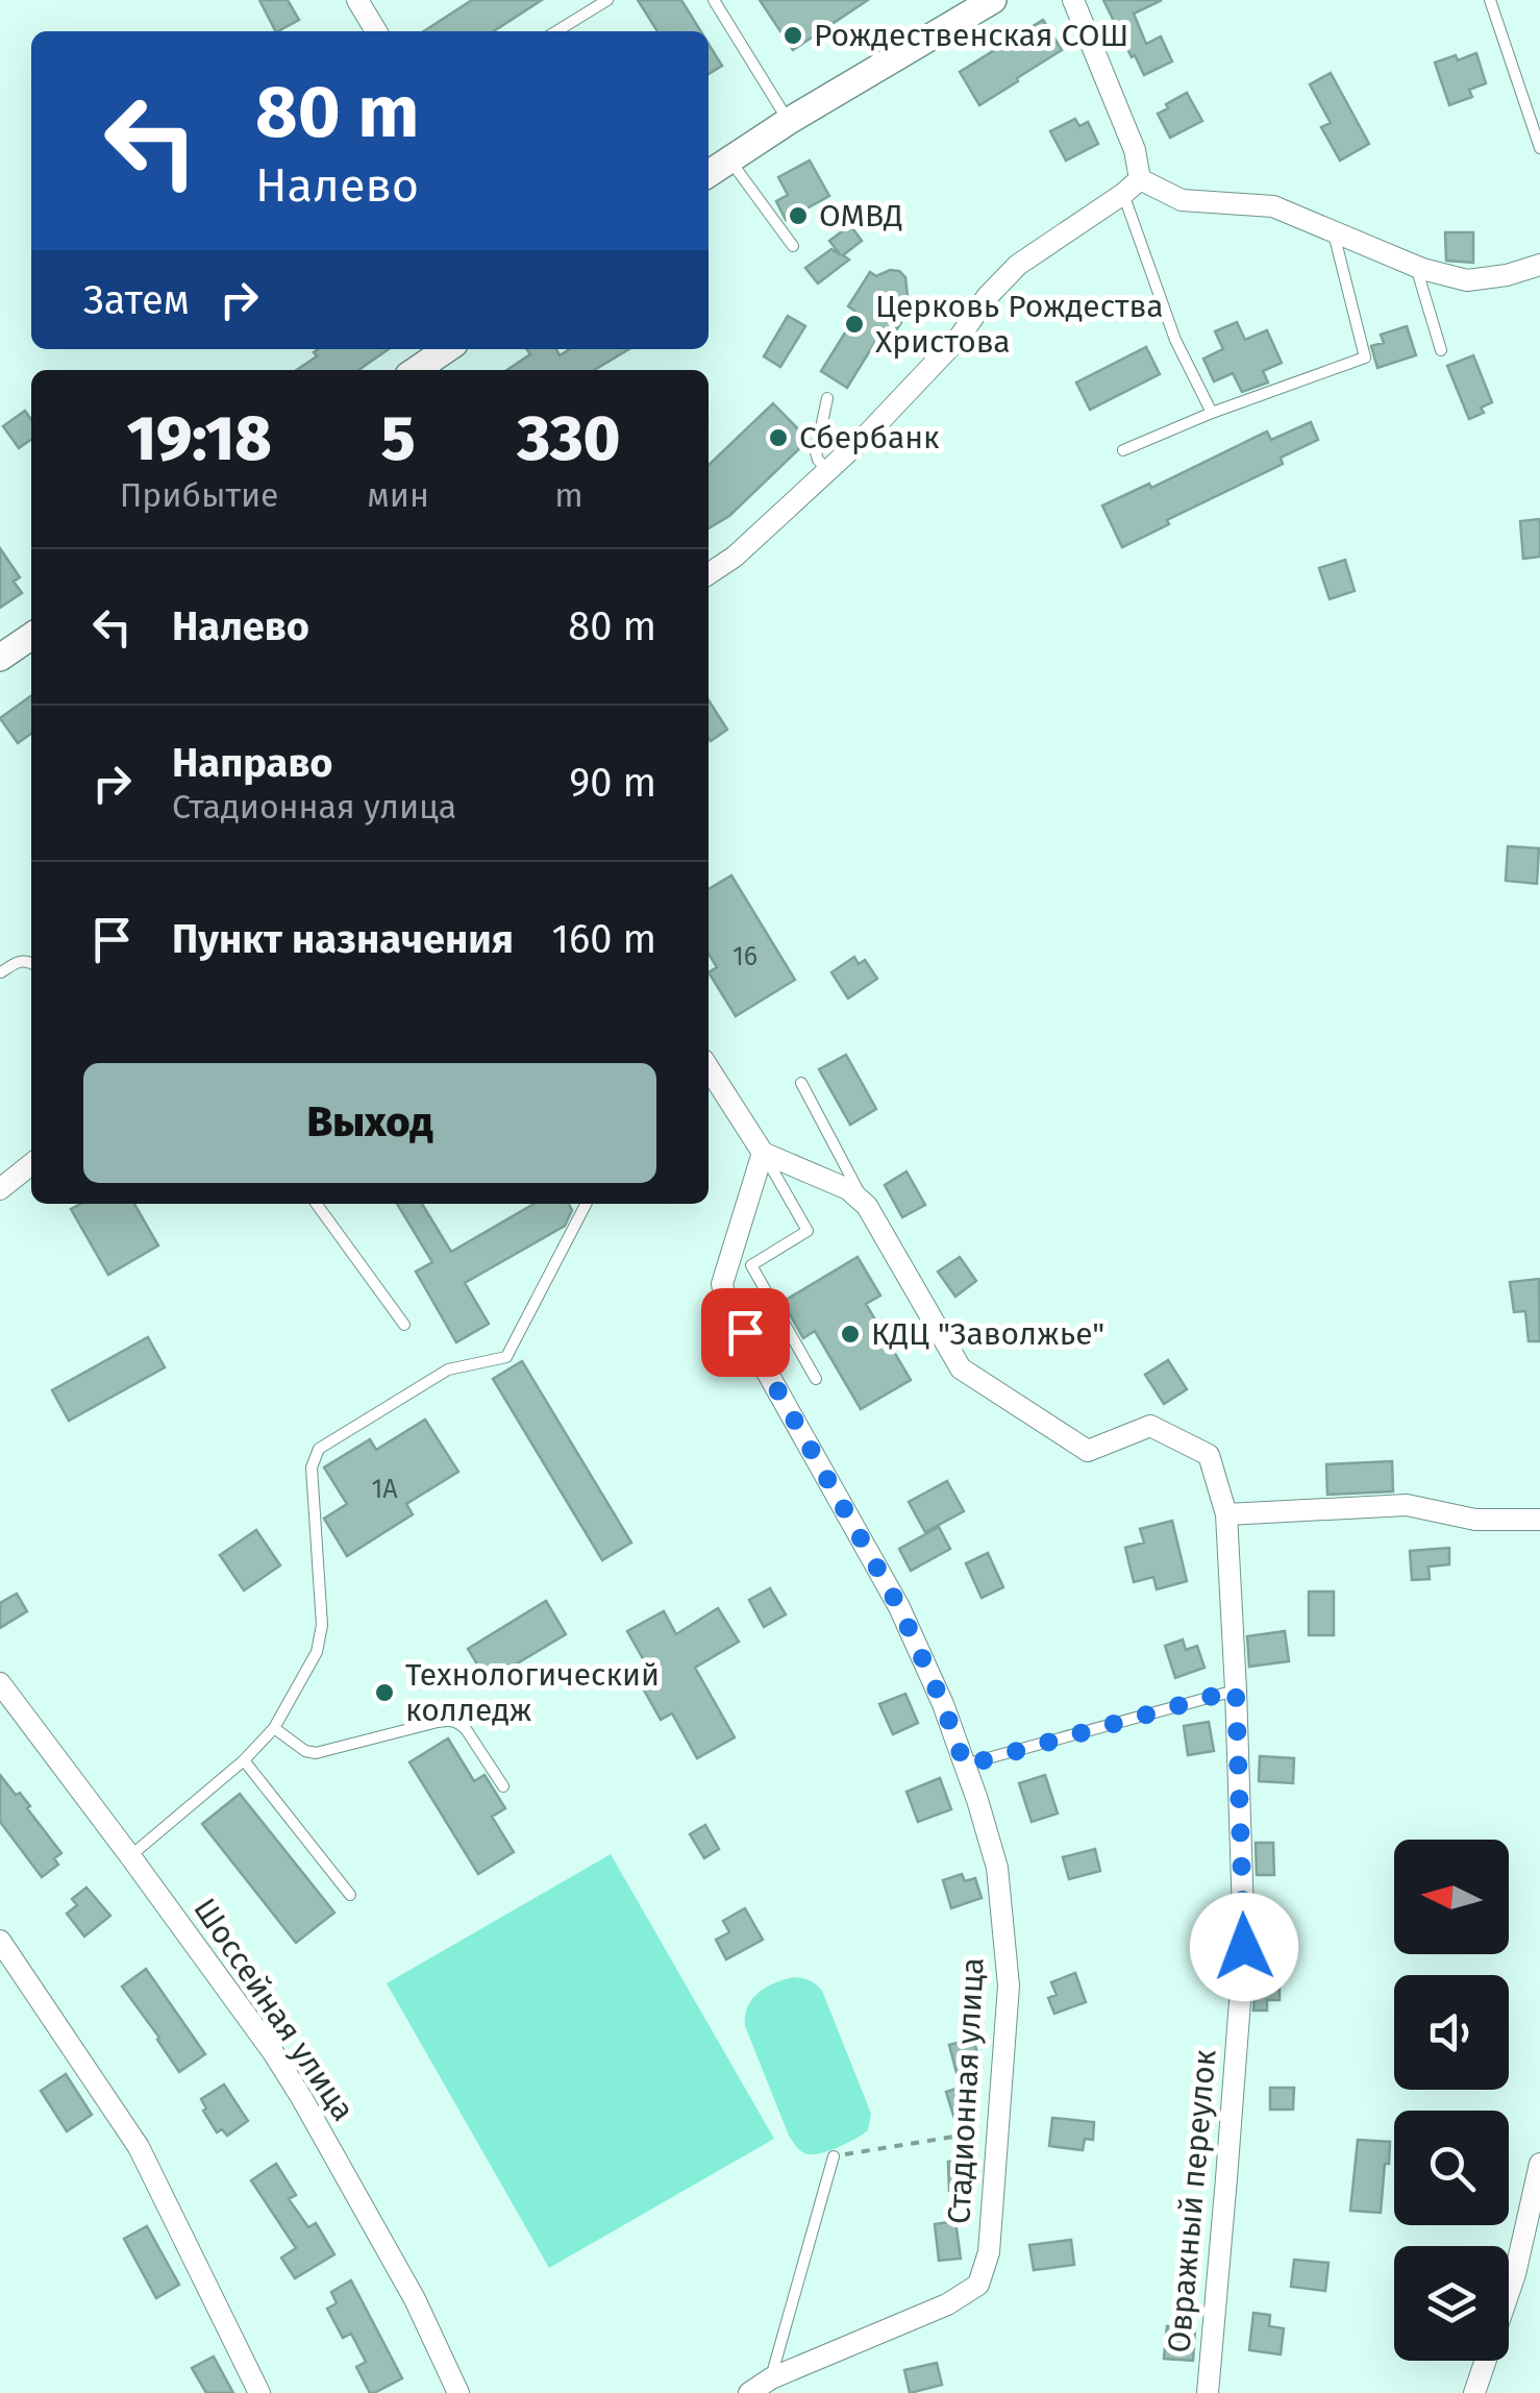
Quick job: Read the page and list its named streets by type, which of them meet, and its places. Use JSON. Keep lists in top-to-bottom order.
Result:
{
  "streets": {
    "street": ["Шоссейная улица", "Стадионная улица", "Овражный переулок"]
  },
  "places": [
    "Рождественская СОШ",
    "ОМВД",
    "Церковь Рождества Христова",
    "Сбербанк",
    "КДЦ \"Заволжье\"",
    "Технологический колледж"
  ],
  "house_numbers": ["16", "1А"],
  "north": "left",
  "page": {
    "turn": ["80 m", "Налево"],
    "then": "Затем",
    "eta": [
      "19:18",
      "Прибытие",
      "5",
      "мин",
      "330",
      "m"
    ],
    "list": [
      {
        "name": "Налево",
        "value": "80 m"
      },
      {
        "name": "Направо",
        "note": "Стадионная улица",
        "value": "90 m"
      },
      {
        "name": "Пункт назначения",
        "value": "160 m"
      }
    ],
    "buttons": "Выход"
  }
}
